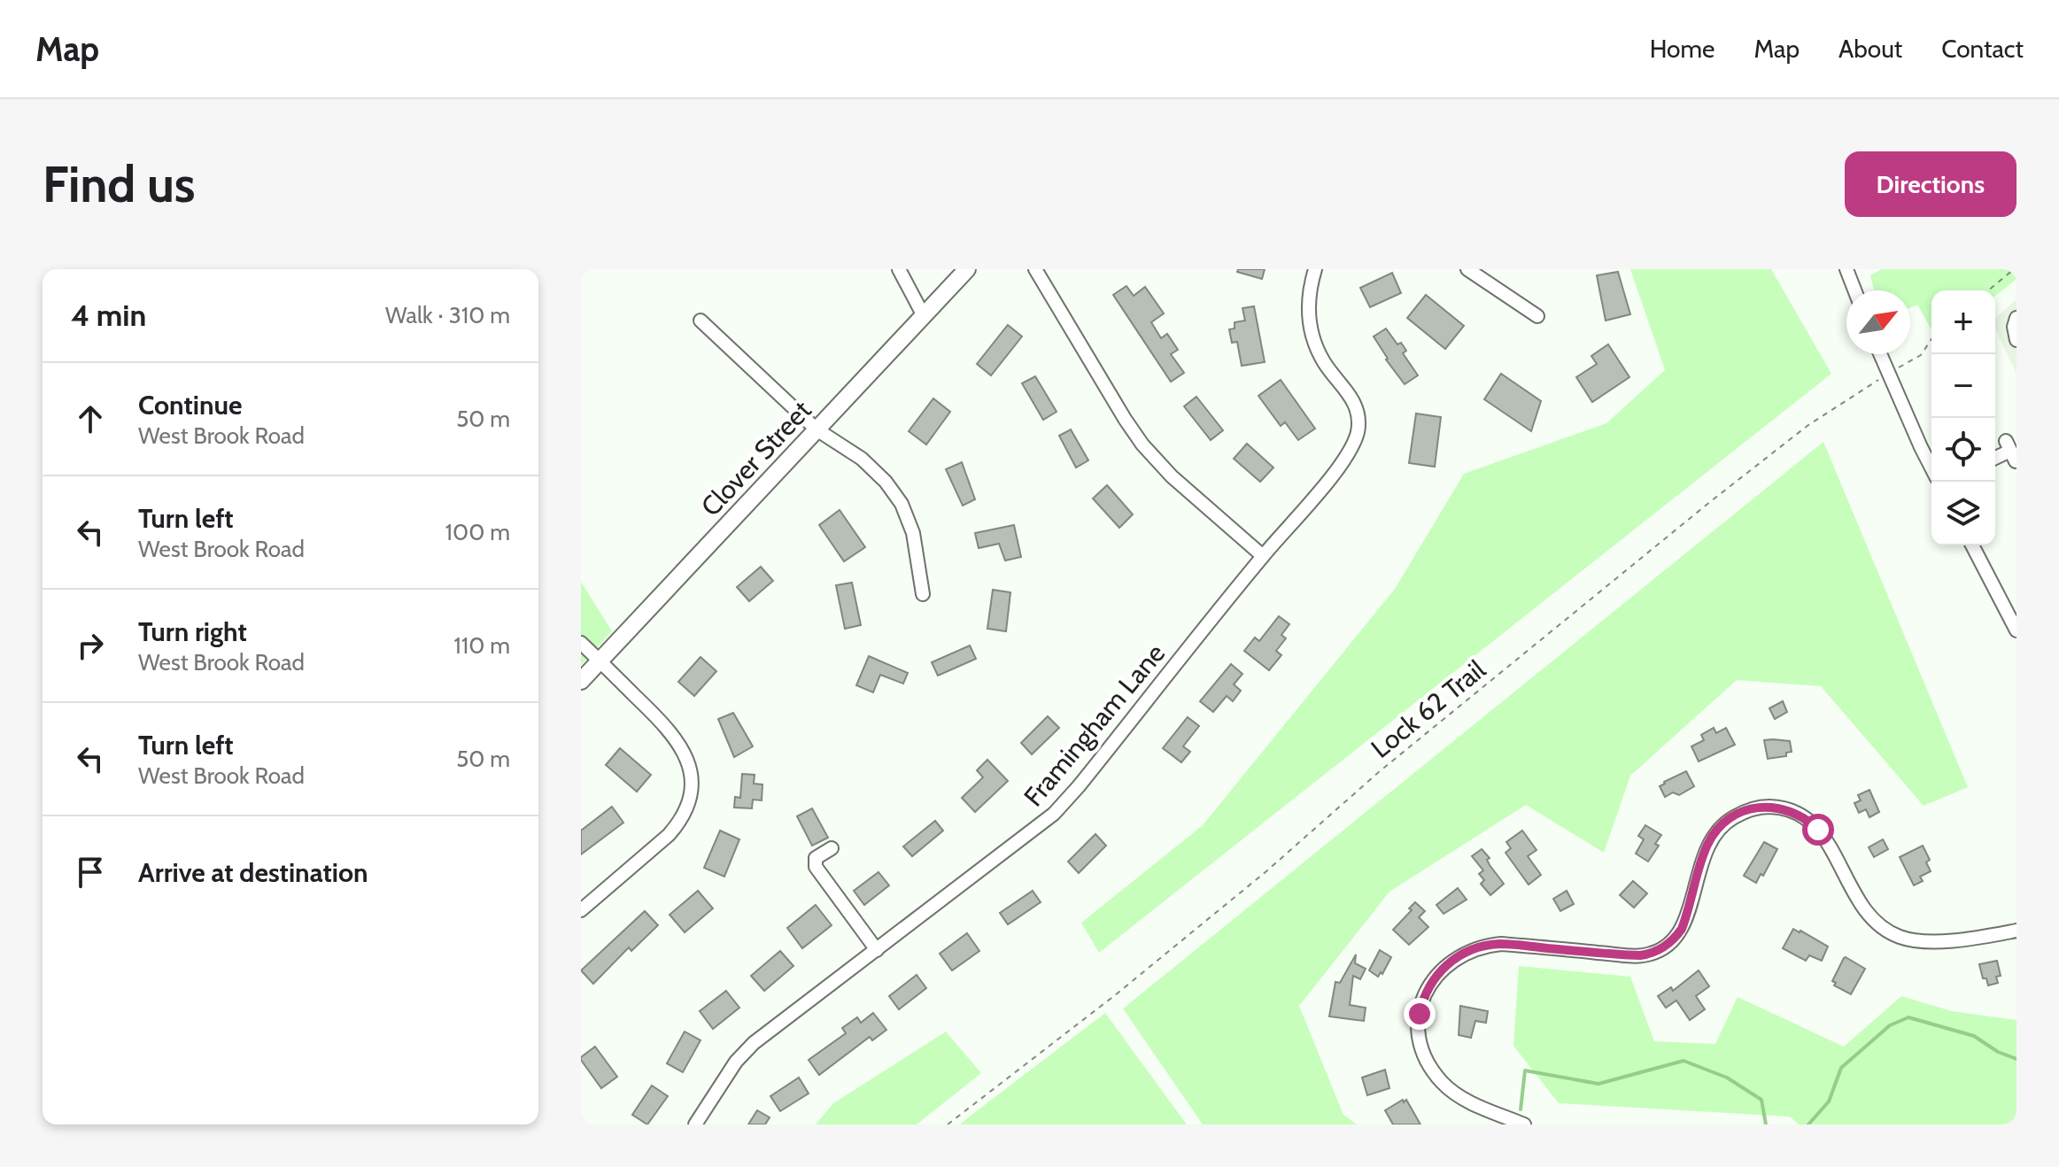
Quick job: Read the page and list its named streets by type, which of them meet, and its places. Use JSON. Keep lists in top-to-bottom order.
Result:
{
  "streets": {
    "main road": ["Clover Street"],
    "street": ["Framingham Lane"],
    "path": ["Lock 62 Trail"]
  },
  "north": "top right",
  "page": {
    "header": "Map",
    "nav": [
      "Home",
      "Map",
      "About",
      "Contact"
    ],
    "buttons": "Directions",
    "title": "Find us",
    "heading": ["4 min", "Walk · 310 m"],
    "map_buttons": ["+", "−"],
    "list": [
      ["Continue", "West Brook Road", "50 m"],
      ["Turn left", "West Brook Road", "100 m"],
      ["Turn right", "West Brook Road", "110 m"],
      ["Turn left", "West Brook Road", "50 m"],
      "Arrive at destination"
    ]
  }
}
